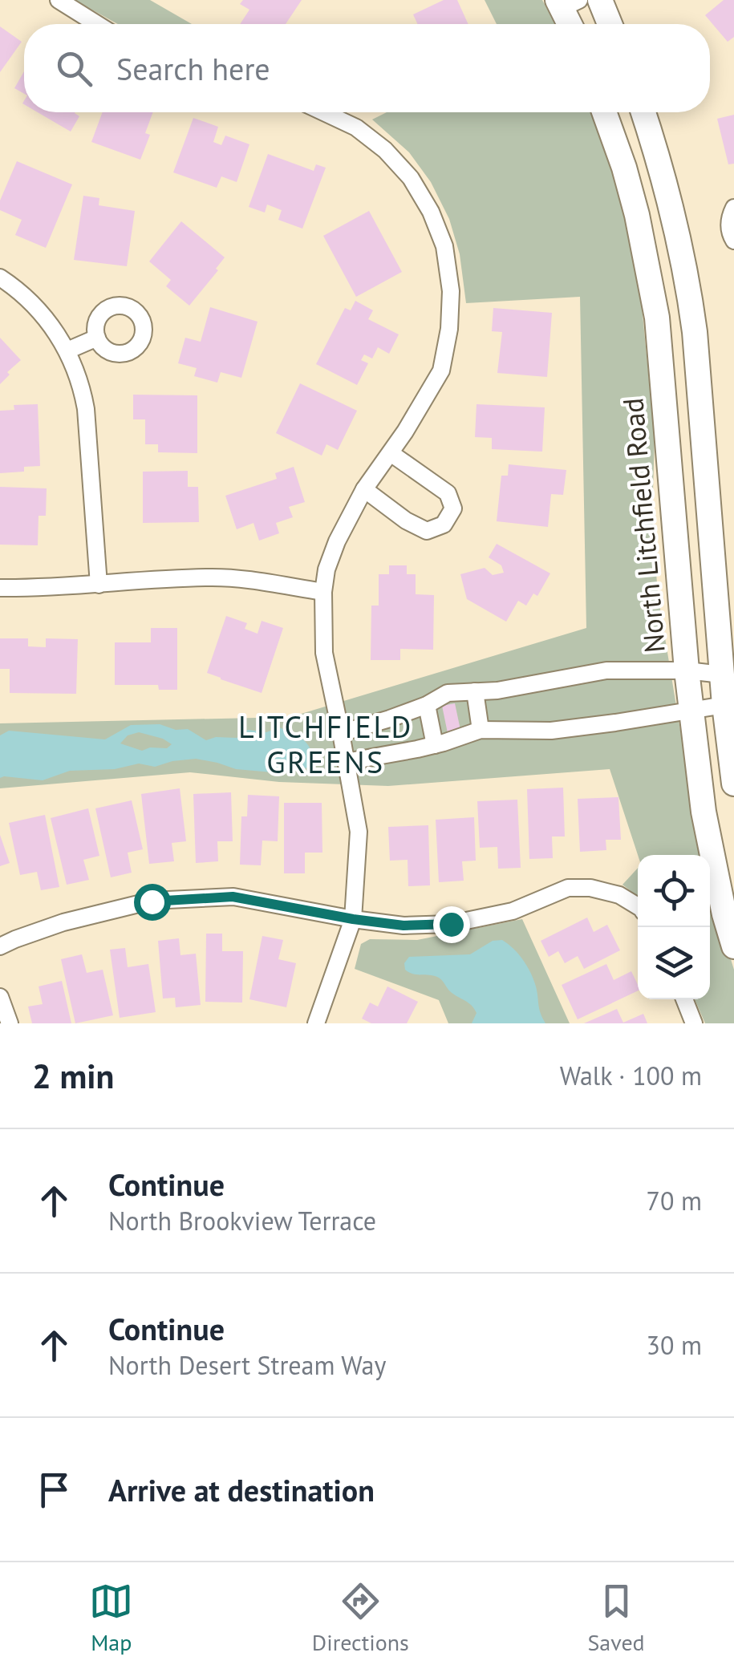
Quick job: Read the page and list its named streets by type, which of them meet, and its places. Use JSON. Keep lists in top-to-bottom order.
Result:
{
  "streets": {
    "main road": ["North Litchfield Road"]
  },
  "districts": ["LITCHFIELD GREENS"],
  "page": {
    "search": "Search here",
    "heading": ["2 min", "Walk · 100 m"],
    "list": [
      ["Continue", "North Brookview Terrace", "70 m"],
      ["Continue", "North Desert Stream Way", "30 m"],
      "Arrive at destination"
    ],
    "nav": ["Map", "Directions", "Saved"]
  }
}
